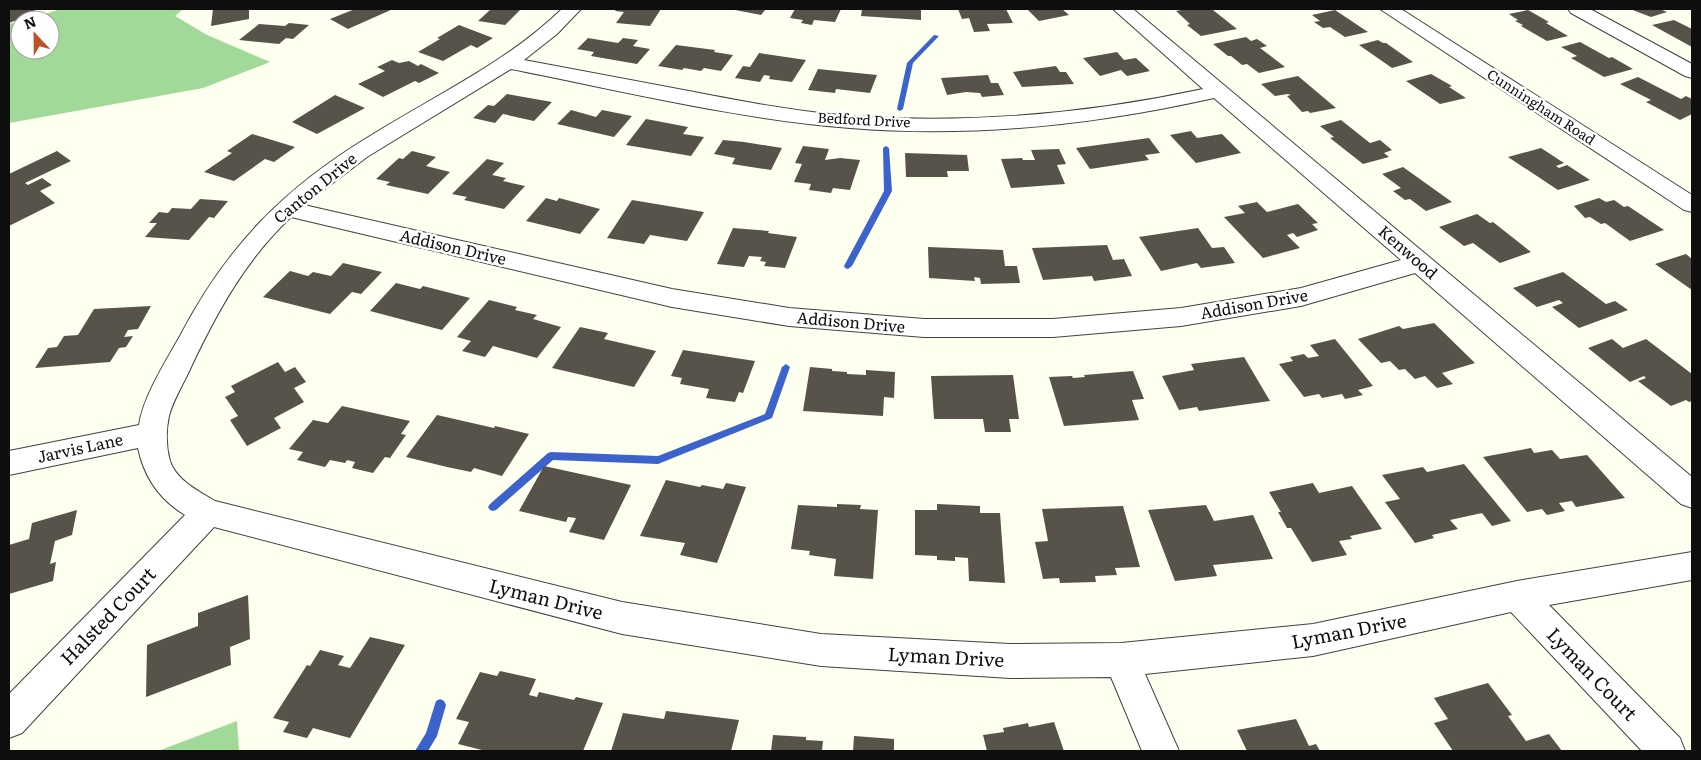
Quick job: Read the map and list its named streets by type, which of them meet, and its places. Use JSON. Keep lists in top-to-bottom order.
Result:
{
  "streets": {
    "street": [
      "Cunningham Road",
      "Bedford Drive",
      "Canton Drive",
      "Addison Drive",
      "Kenwood",
      "Jarvis Lane",
      "Lyman Drive",
      "Halsted Court",
      "Lyman Court"
    ]
  },
  "crossings": [
    ["Bedford Drive", "Canton Drive"],
    ["Bedford Drive", "Kenwood"],
    ["Canton Drive", "Addison Drive"],
    ["Canton Drive", "Jarvis Lane"],
    ["Canton Drive", "Lyman Drive"],
    ["Canton Drive", "Halsted Court"],
    ["Addison Drive", "Kenwood"],
    ["Lyman Drive", "Halsted Court"],
    ["Lyman Drive", "Lyman Court"]
  ],
  "north": "top"
}
